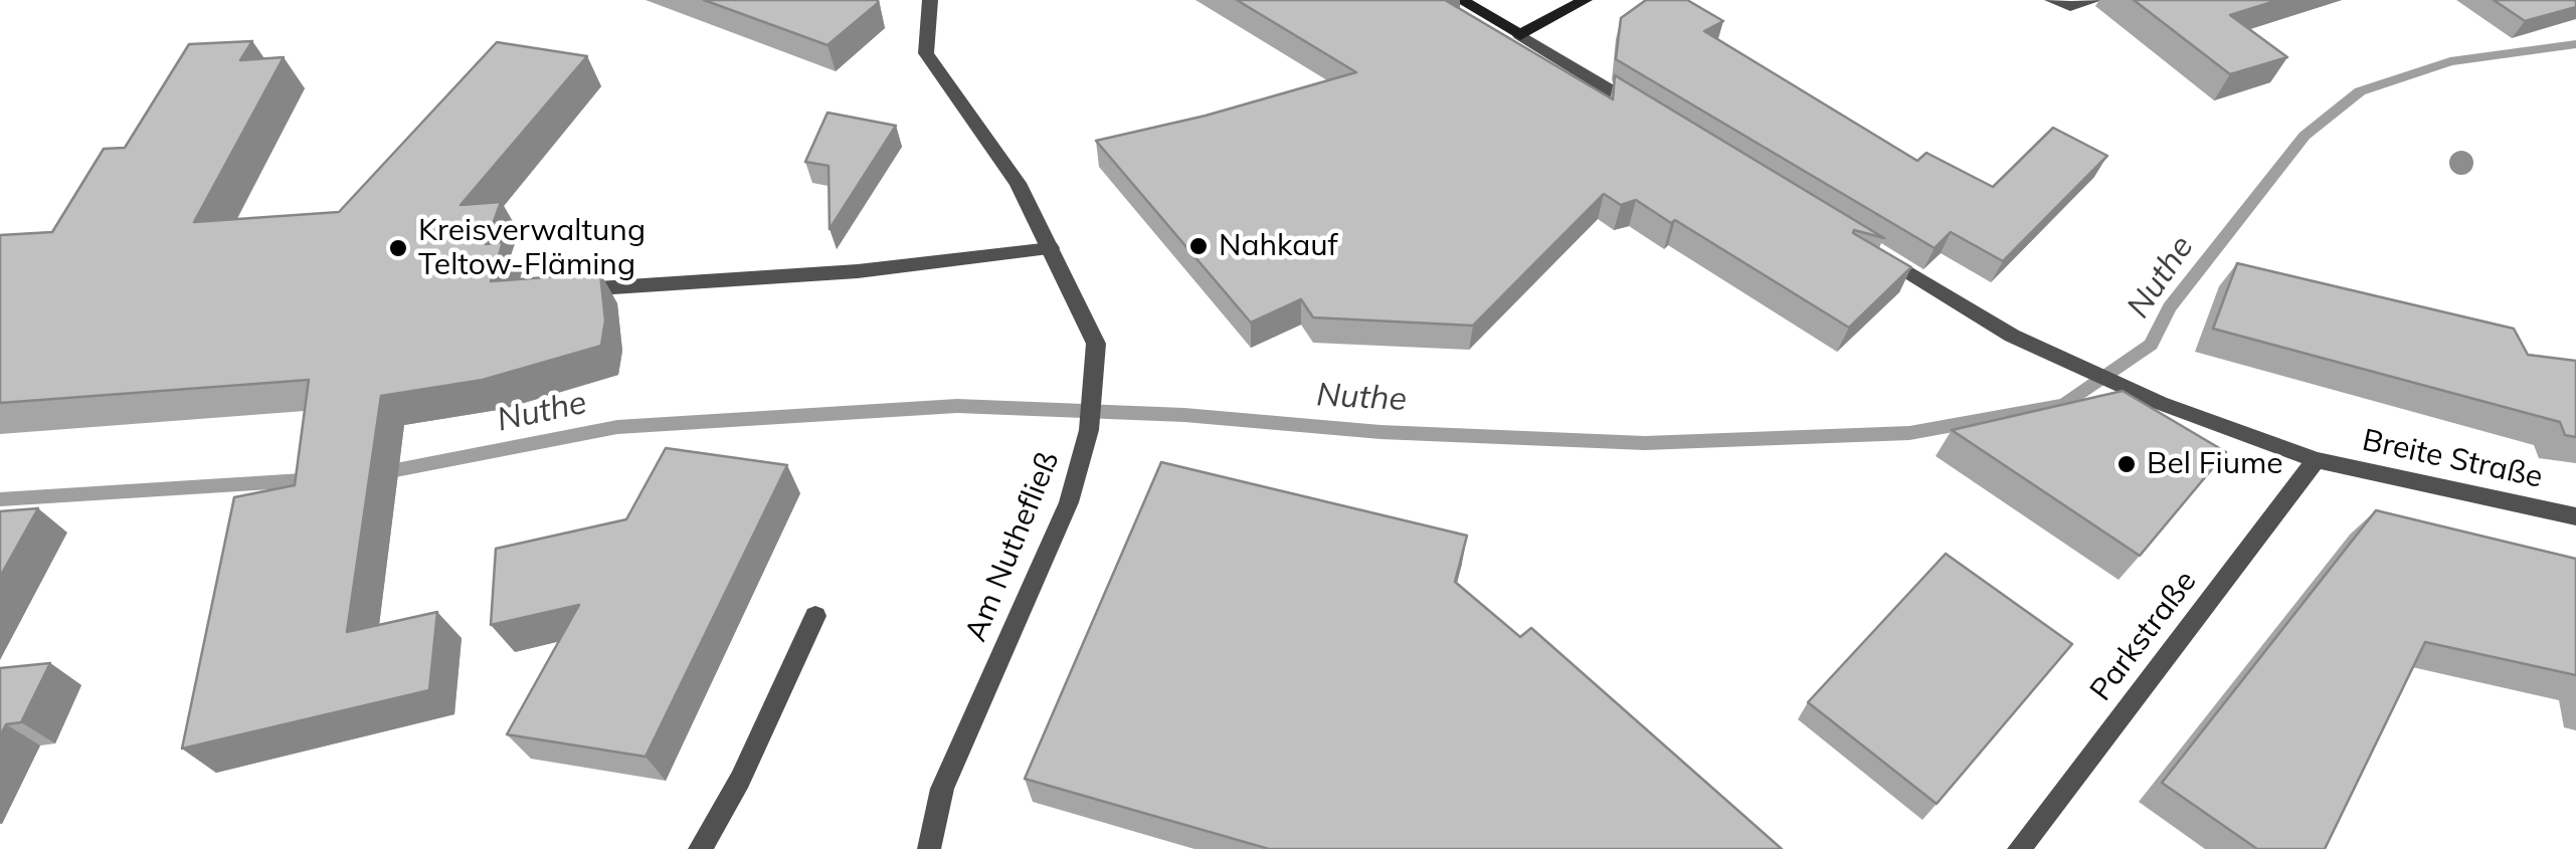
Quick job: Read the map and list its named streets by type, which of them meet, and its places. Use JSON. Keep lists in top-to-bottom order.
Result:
{
  "streets": {
    "street": ["Breite Straße", "Am Nuthefließ", "Parkstraße"]
  },
  "crossings": [
    ["Breite Straße", "Parkstraße"]
  ],
  "water": ["Nuthe"],
  "places": ["Nahkauf", "Kreisverwaltung Teltow-Fläming", "Bel Fiume"]
}
